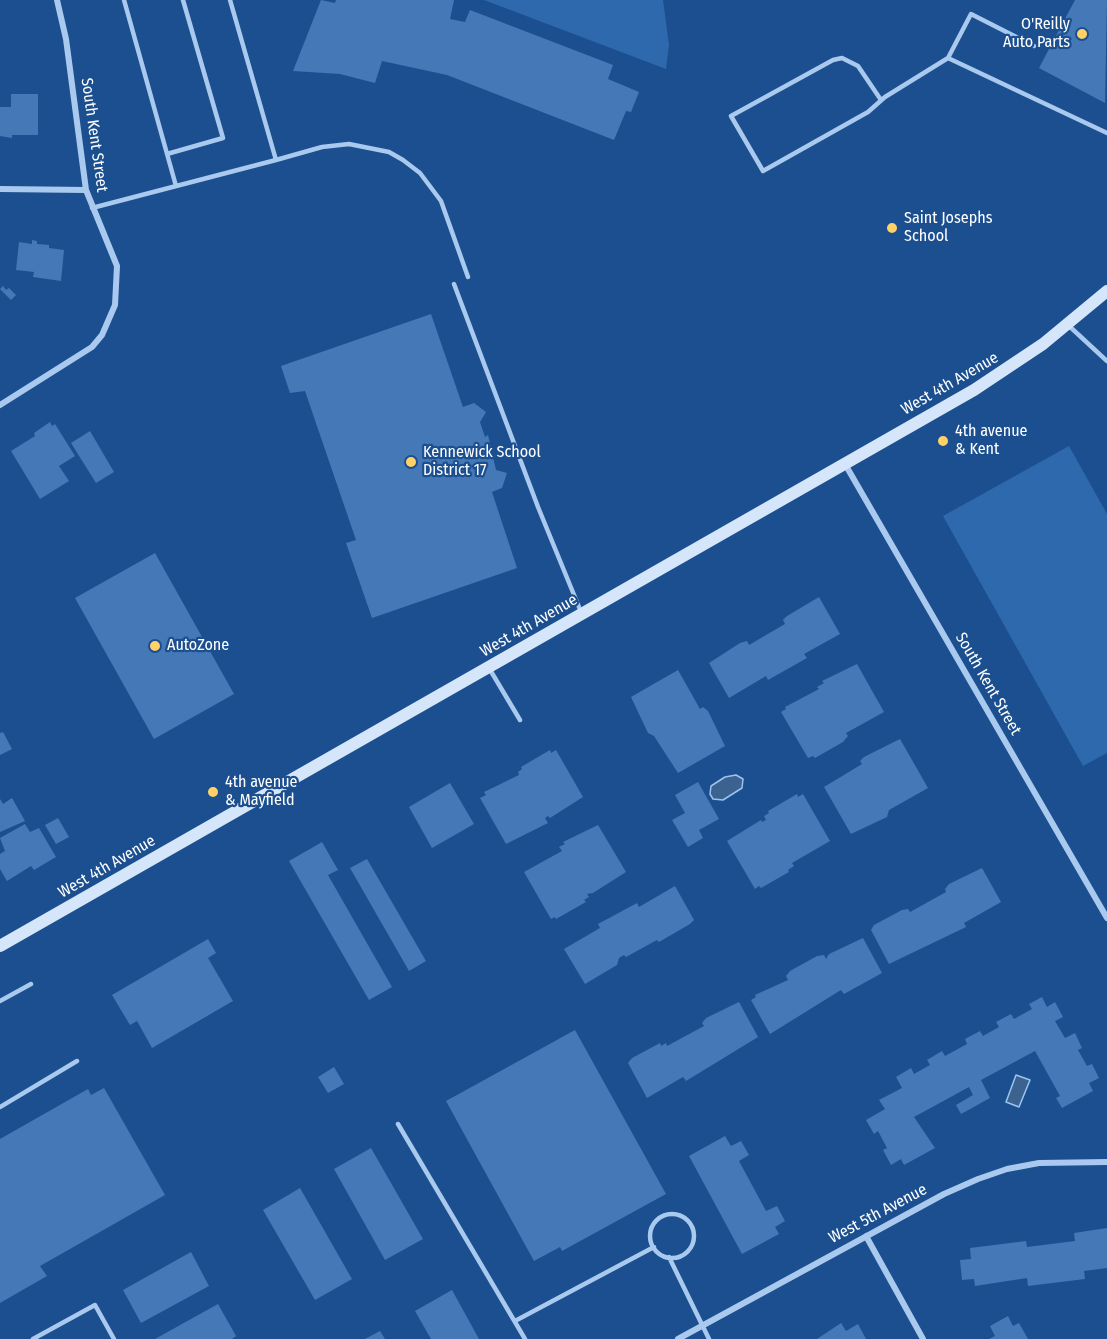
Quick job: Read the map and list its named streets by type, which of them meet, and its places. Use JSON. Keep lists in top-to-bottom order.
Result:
{
  "streets": {
    "main road": ["West 4th Avenue"],
    "street": ["South Kent Street", "West 5th Avenue"]
  },
  "crossings": [
    ["South Kent Street", "West 4th Avenue"]
  ],
  "places": [
    "O'Reilly Auto Parts",
    "Saint Josephs School",
    "4th avenue & Kent",
    "Kennewick School District 17",
    "AutoZone",
    "4th avenue & Mayfield"
  ]
}
